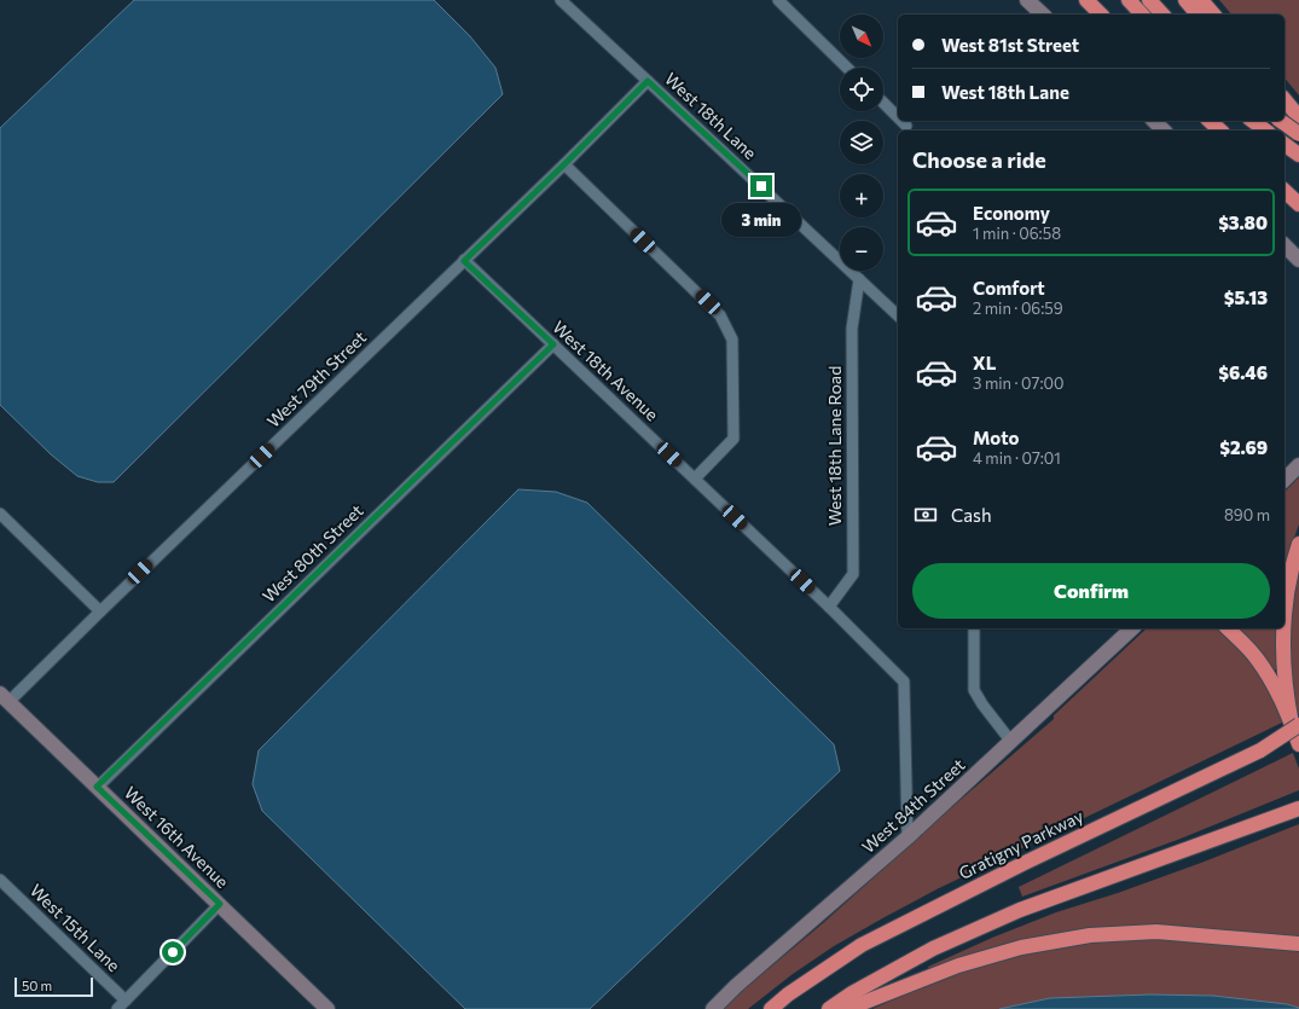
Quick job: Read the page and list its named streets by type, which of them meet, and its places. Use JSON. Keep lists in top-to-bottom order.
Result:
{
  "streets": {
    "highway": ["Gratigny Parkway"],
    "street": [
      "West 18th Lane",
      "West 18th Avenue",
      "West 79th Street",
      "West 18th Lane Road",
      "West 80th Street",
      "West 84th Street",
      "West 16th Avenue",
      "West 15th Lane"
    ]
  },
  "crossings": [
    ["West 18th Lane", "West 79th Street"],
    ["West 18th Lane", "West 18th Lane Road"],
    ["West 18th Avenue", "West 79th Street"],
    ["West 18th Avenue", "West 18th Lane Road"],
    ["West 18th Avenue", "West 80th Street"],
    ["West 18th Avenue", "West 84th Street"],
    ["West 79th Street", "West 16th Avenue"],
    ["West 80th Street", "West 16th Avenue"]
  ],
  "scale_bar": "50 m",
  "north": "bottom right",
  "page": {
    "map_buttons": ["+", "−"],
    "banner": ["West 81st Street", "West 18th Lane"],
    "heading": "Choose a ride",
    "list": [
      {
        "name": "Economy",
        "note": "1 min · 06:58",
        "value": "$3.80"
      },
      {
        "name": "Comfort",
        "note": "2 min · 06:59",
        "value": "$5.13"
      },
      {
        "name": "XL",
        "note": "3 min · 07:00",
        "value": "$6.46"
      },
      {
        "name": "Moto",
        "note": "4 min · 07:01",
        "value": "$2.69"
      }
    ],
    "bubble": "3 min",
    "pay": ["Cash", "890 m"],
    "buttons": "Confirm",
    "scale": "50 m"
  }
}
